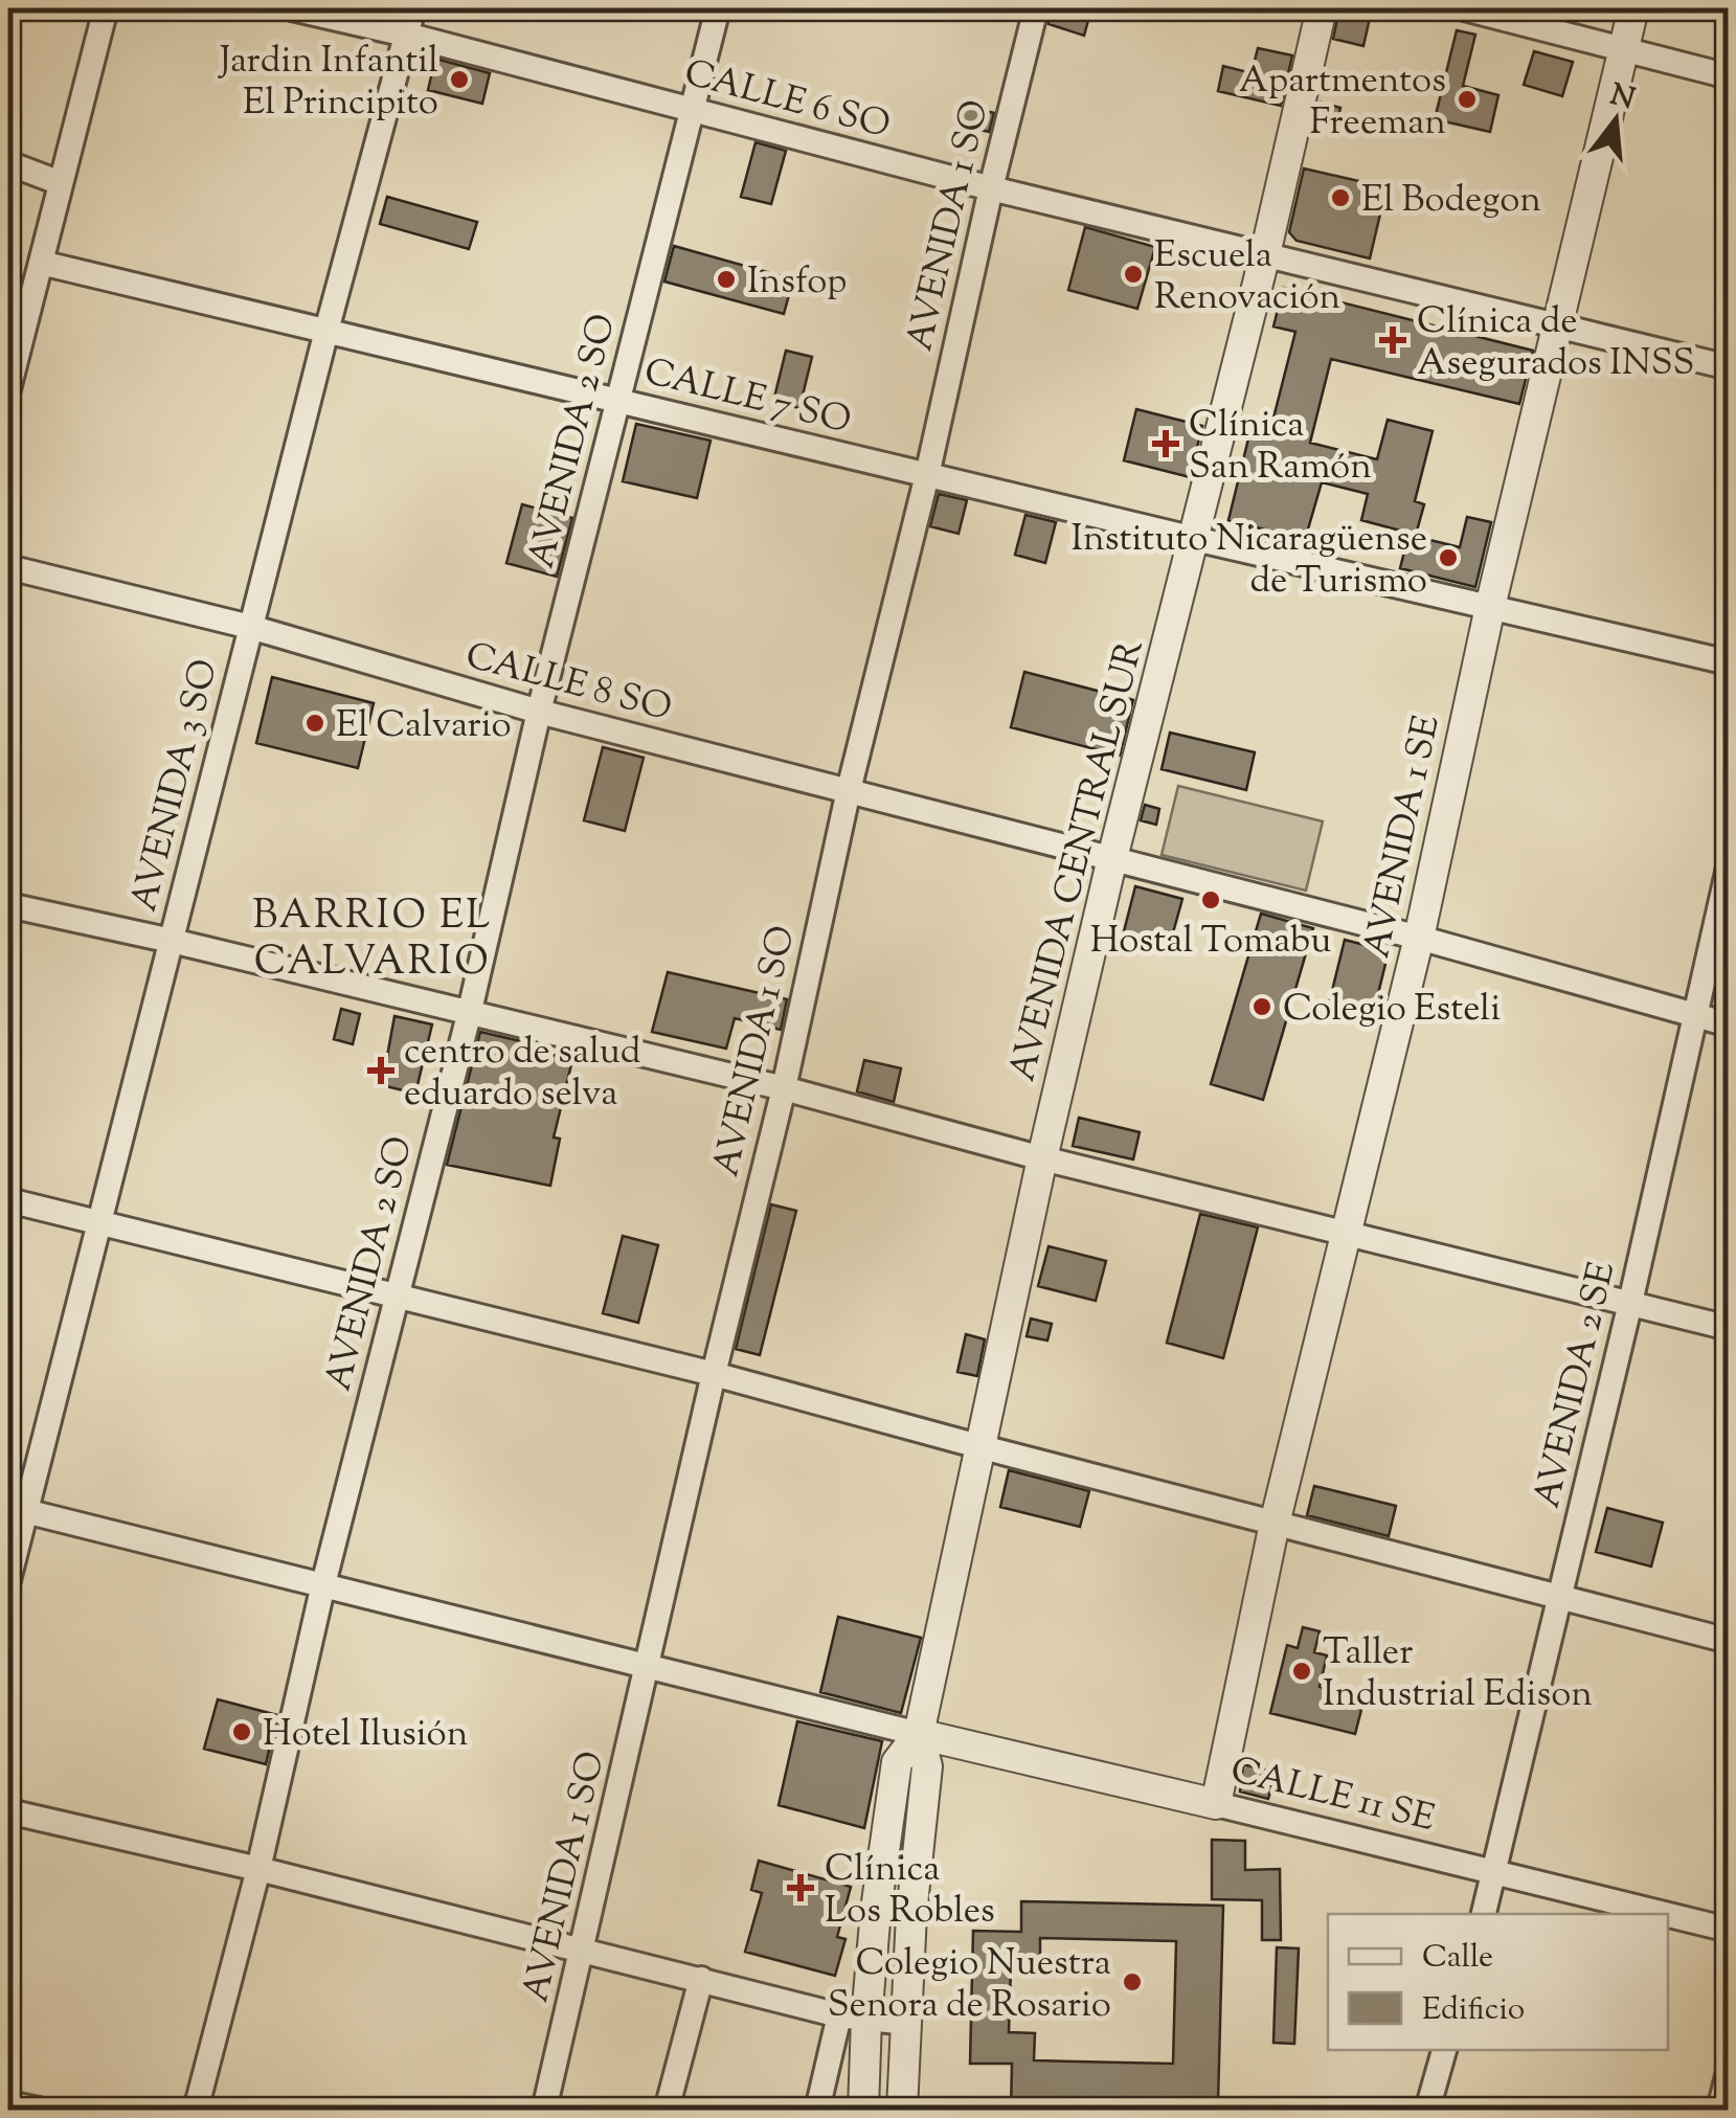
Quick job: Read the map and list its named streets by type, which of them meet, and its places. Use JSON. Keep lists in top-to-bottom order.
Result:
{
  "streets": {
    "street": [
      "CALLE 6 SO",
      "AVENIDA 1 SO",
      "CALLE 7 SO",
      "AVENIDA 2 SO",
      "CALLE 8 SO",
      "AVENIDA 3 SO",
      "AVENIDA 1 SE",
      "AVENIDA CENTRAL SUR",
      "AVENIDA 2 SE",
      "CALLE 11 SE"
    ]
  },
  "crossings": [
    ["CALLE 6 SO", "AVENIDA 1 SO"],
    ["CALLE 6 SO", "AVENIDA 2 SO"],
    ["CALLE 6 SO", "AVENIDA 3 SO"],
    ["CALLE 6 SO", "AVENIDA 1 SE"],
    ["CALLE 6 SO", "AVENIDA CENTRAL SUR"],
    ["AVENIDA 1 SO", "CALLE 7 SO"],
    ["AVENIDA 1 SO", "CALLE 8 SO"],
    ["CALLE 7 SO", "AVENIDA 2 SO"],
    ["CALLE 7 SO", "AVENIDA 3 SO"],
    ["CALLE 7 SO", "AVENIDA 1 SE"],
    ["CALLE 7 SO", "AVENIDA CENTRAL SUR"],
    ["AVENIDA 2 SO", "CALLE 8 SO"],
    ["CALLE 8 SO", "AVENIDA 3 SO"],
    ["CALLE 8 SO", "AVENIDA 1 SE"],
    ["CALLE 8 SO", "AVENIDA CENTRAL SUR"],
    ["CALLE 8 SO", "AVENIDA 2 SE"],
    ["AVENIDA 1 SE", "CALLE 11 SE"],
    ["AVENIDA CENTRAL SUR", "CALLE 11 SE"],
    ["AVENIDA 2 SE", "CALLE 11 SE"]
  ],
  "districts": ["BARRIO EL CALVARIO"],
  "places": {
    "other": [
      "Jardin Infantil El Principito",
      "Apartmentos Freeman",
      "El Bodegon",
      "Escuela Renovación",
      "Insfop",
      "Instituto Nicaragüense de Turismo",
      "El Calvario",
      "Hostal Tomabu",
      "Colegio Esteli",
      "Taller Industrial Edison",
      "Hotel Ilusión",
      "Colegio Nuestra Senora de Rosario"
    ],
    "health": [
      "Clínica de Asegurados INSS",
      "Clínica San Ramón",
      "centro de salud eduardo selva",
      "Clínica Los Robles"
    ]
  },
  "legend": ["Calle", "Edificio"],
  "north": "top"
}
